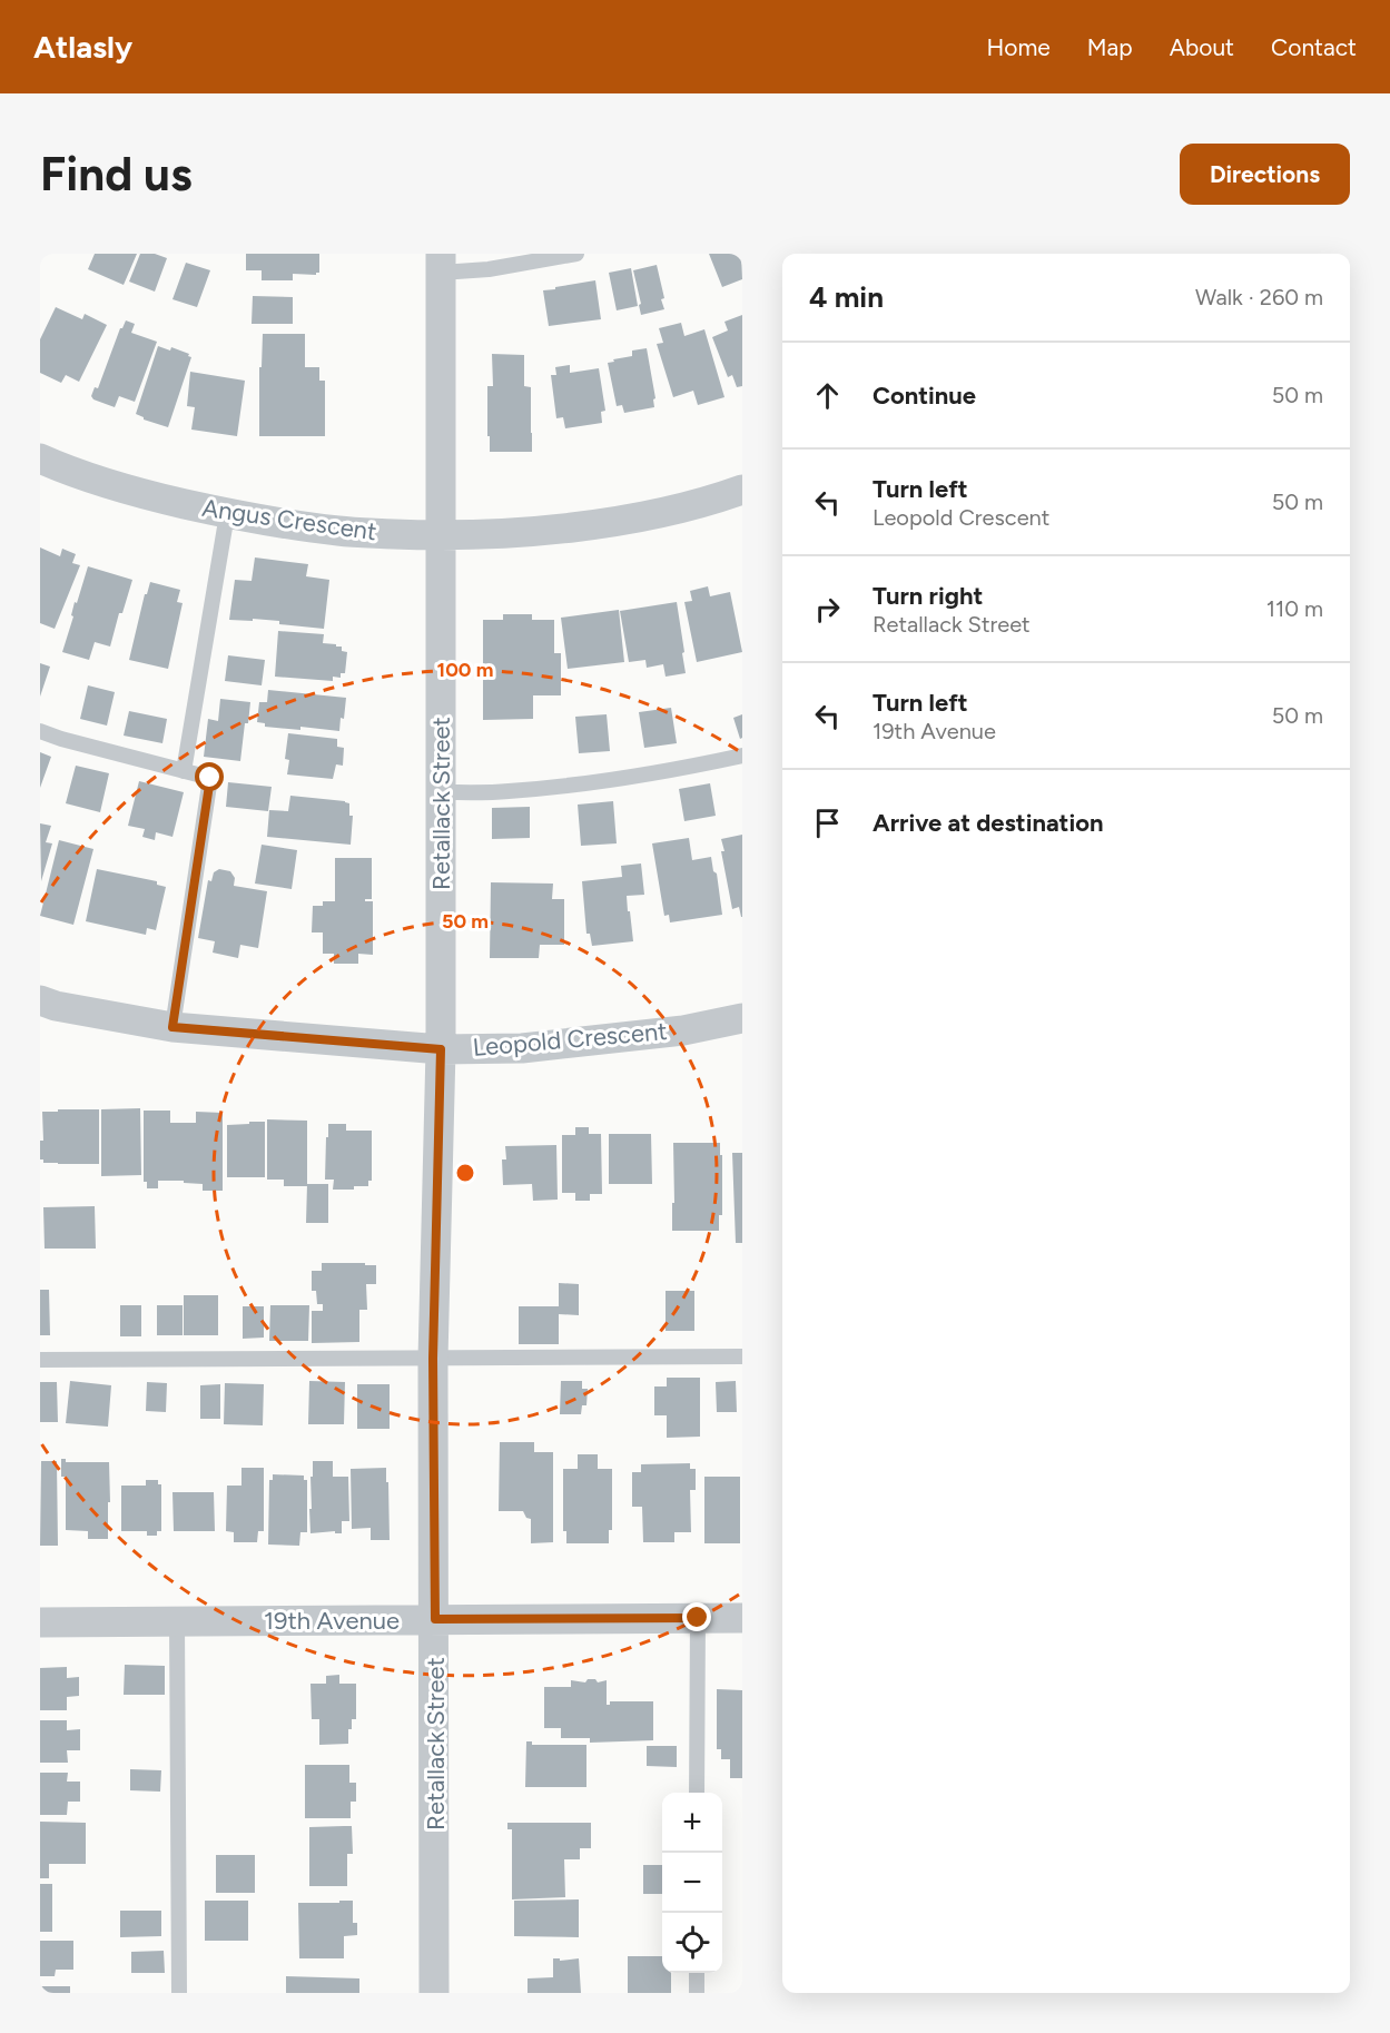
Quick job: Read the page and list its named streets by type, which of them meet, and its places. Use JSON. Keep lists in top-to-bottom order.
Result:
{
  "streets": {
    "street": [
      "Angus Crescent",
      "Retallack Street",
      "Leopold Crescent",
      "19th Avenue"
    ]
  },
  "crossings": [
    ["Angus Crescent", "Retallack Street"],
    ["Retallack Street", "Leopold Crescent"],
    ["Retallack Street", "19th Avenue"]
  ],
  "page": {
    "header": "Atlasly",
    "nav": [
      "Home",
      "Map",
      "About",
      "Contact"
    ],
    "buttons": "Directions",
    "title": "Find us",
    "heading": ["4 min", "Walk · 260 m"],
    "list": [
      ["Continue", "50 m"],
      ["Turn left", "Leopold Crescent", "50 m"],
      ["Turn right", "Retallack Street", "110 m"],
      ["Turn left", "19th Avenue", "50 m"],
      "Arrive at destination"
    ],
    "map_buttons": ["+", "−"]
  },
  "rings": ["100 m", "50 m"]
}
